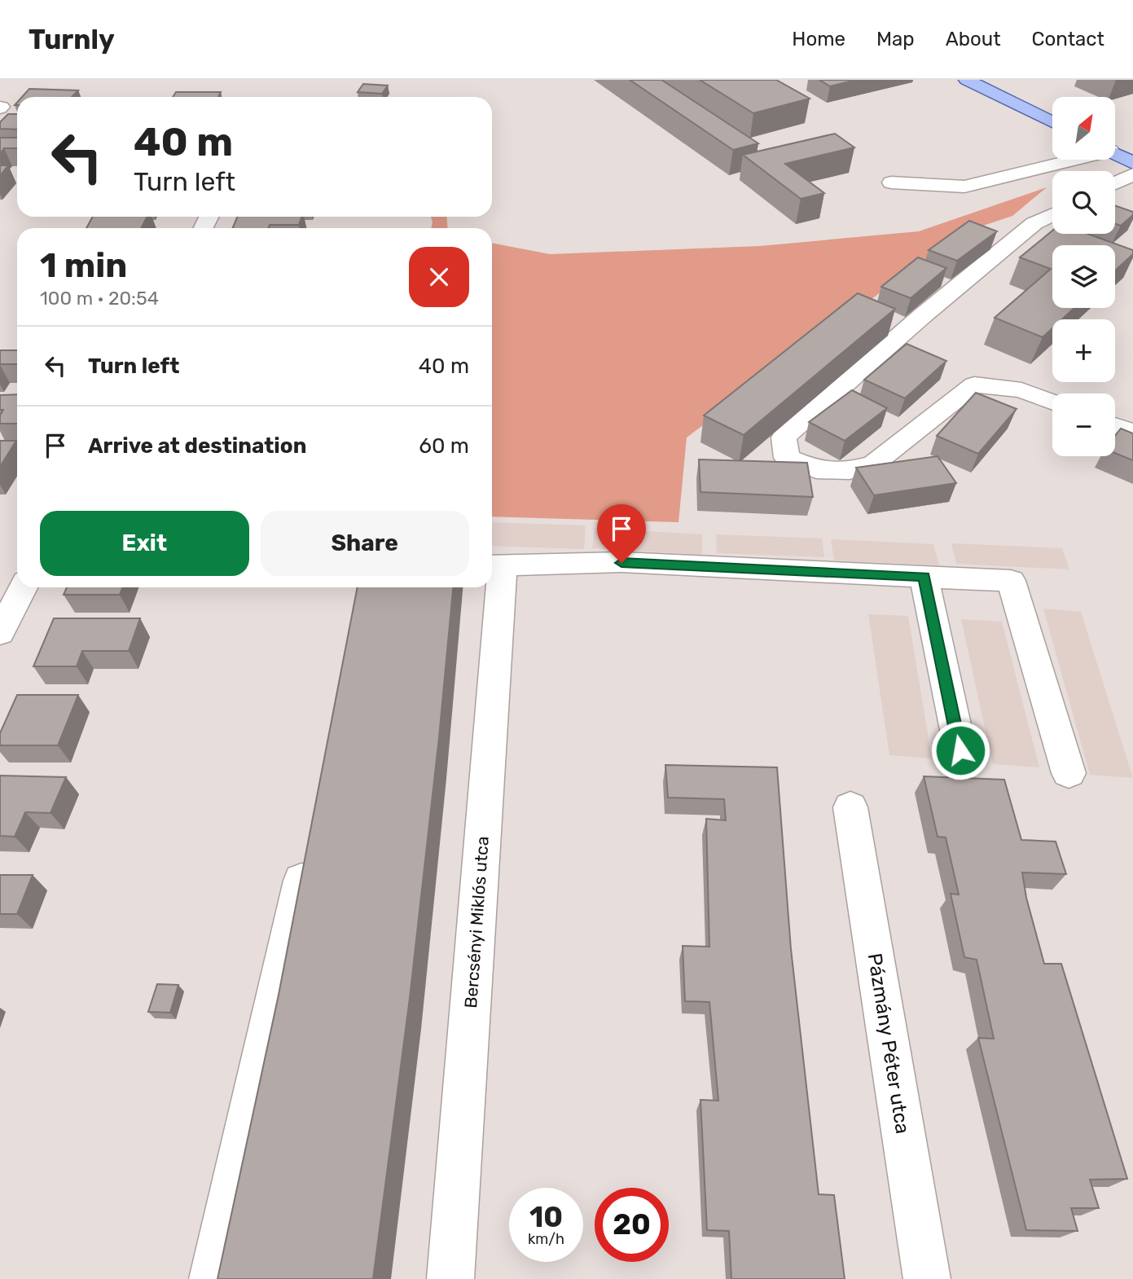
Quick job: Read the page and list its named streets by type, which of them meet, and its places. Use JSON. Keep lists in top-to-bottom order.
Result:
{
  "streets": {
    "street": ["Bercsényi Miklós utca", "Pázmány Péter utca"]
  },
  "north": "top right",
  "page": {
    "header": "Turnly",
    "nav": [
      "Home",
      "Map",
      "About",
      "Contact"
    ],
    "map_buttons": ["+", "−"],
    "turn": ["40 m", "Turn left"],
    "heading": ["1 min", "100 m · 20:54"],
    "list": [
      {
        "name": "Turn left",
        "value": "40 m"
      },
      {
        "name": "Arrive at destination",
        "value": "60 m"
      }
    ],
    "buttons": ["Exit", "Share"],
    "speed": "10 km/h",
    "limit": "20"
  }
}
